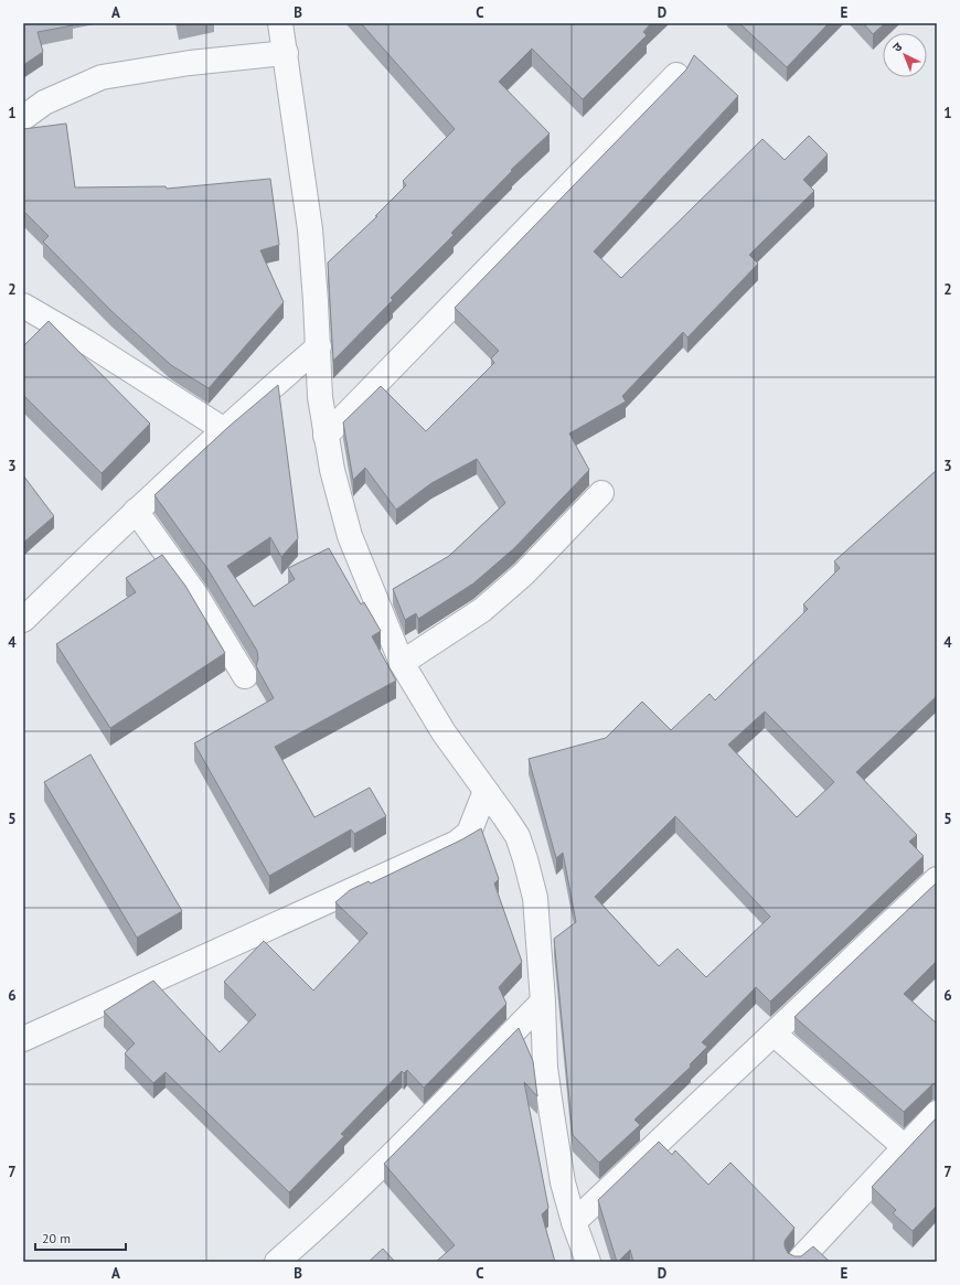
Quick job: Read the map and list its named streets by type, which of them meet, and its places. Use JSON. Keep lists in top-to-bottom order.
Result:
{
  "scale_bar": "20 m",
  "north": "top left",
  "grid": {
    "columns": [
      "A",
      "B",
      "C",
      "D",
      "E"
    ],
    "rows": [
      "1",
      "2",
      "3",
      "4",
      "5",
      "6",
      "7"
    ]
  }
}
